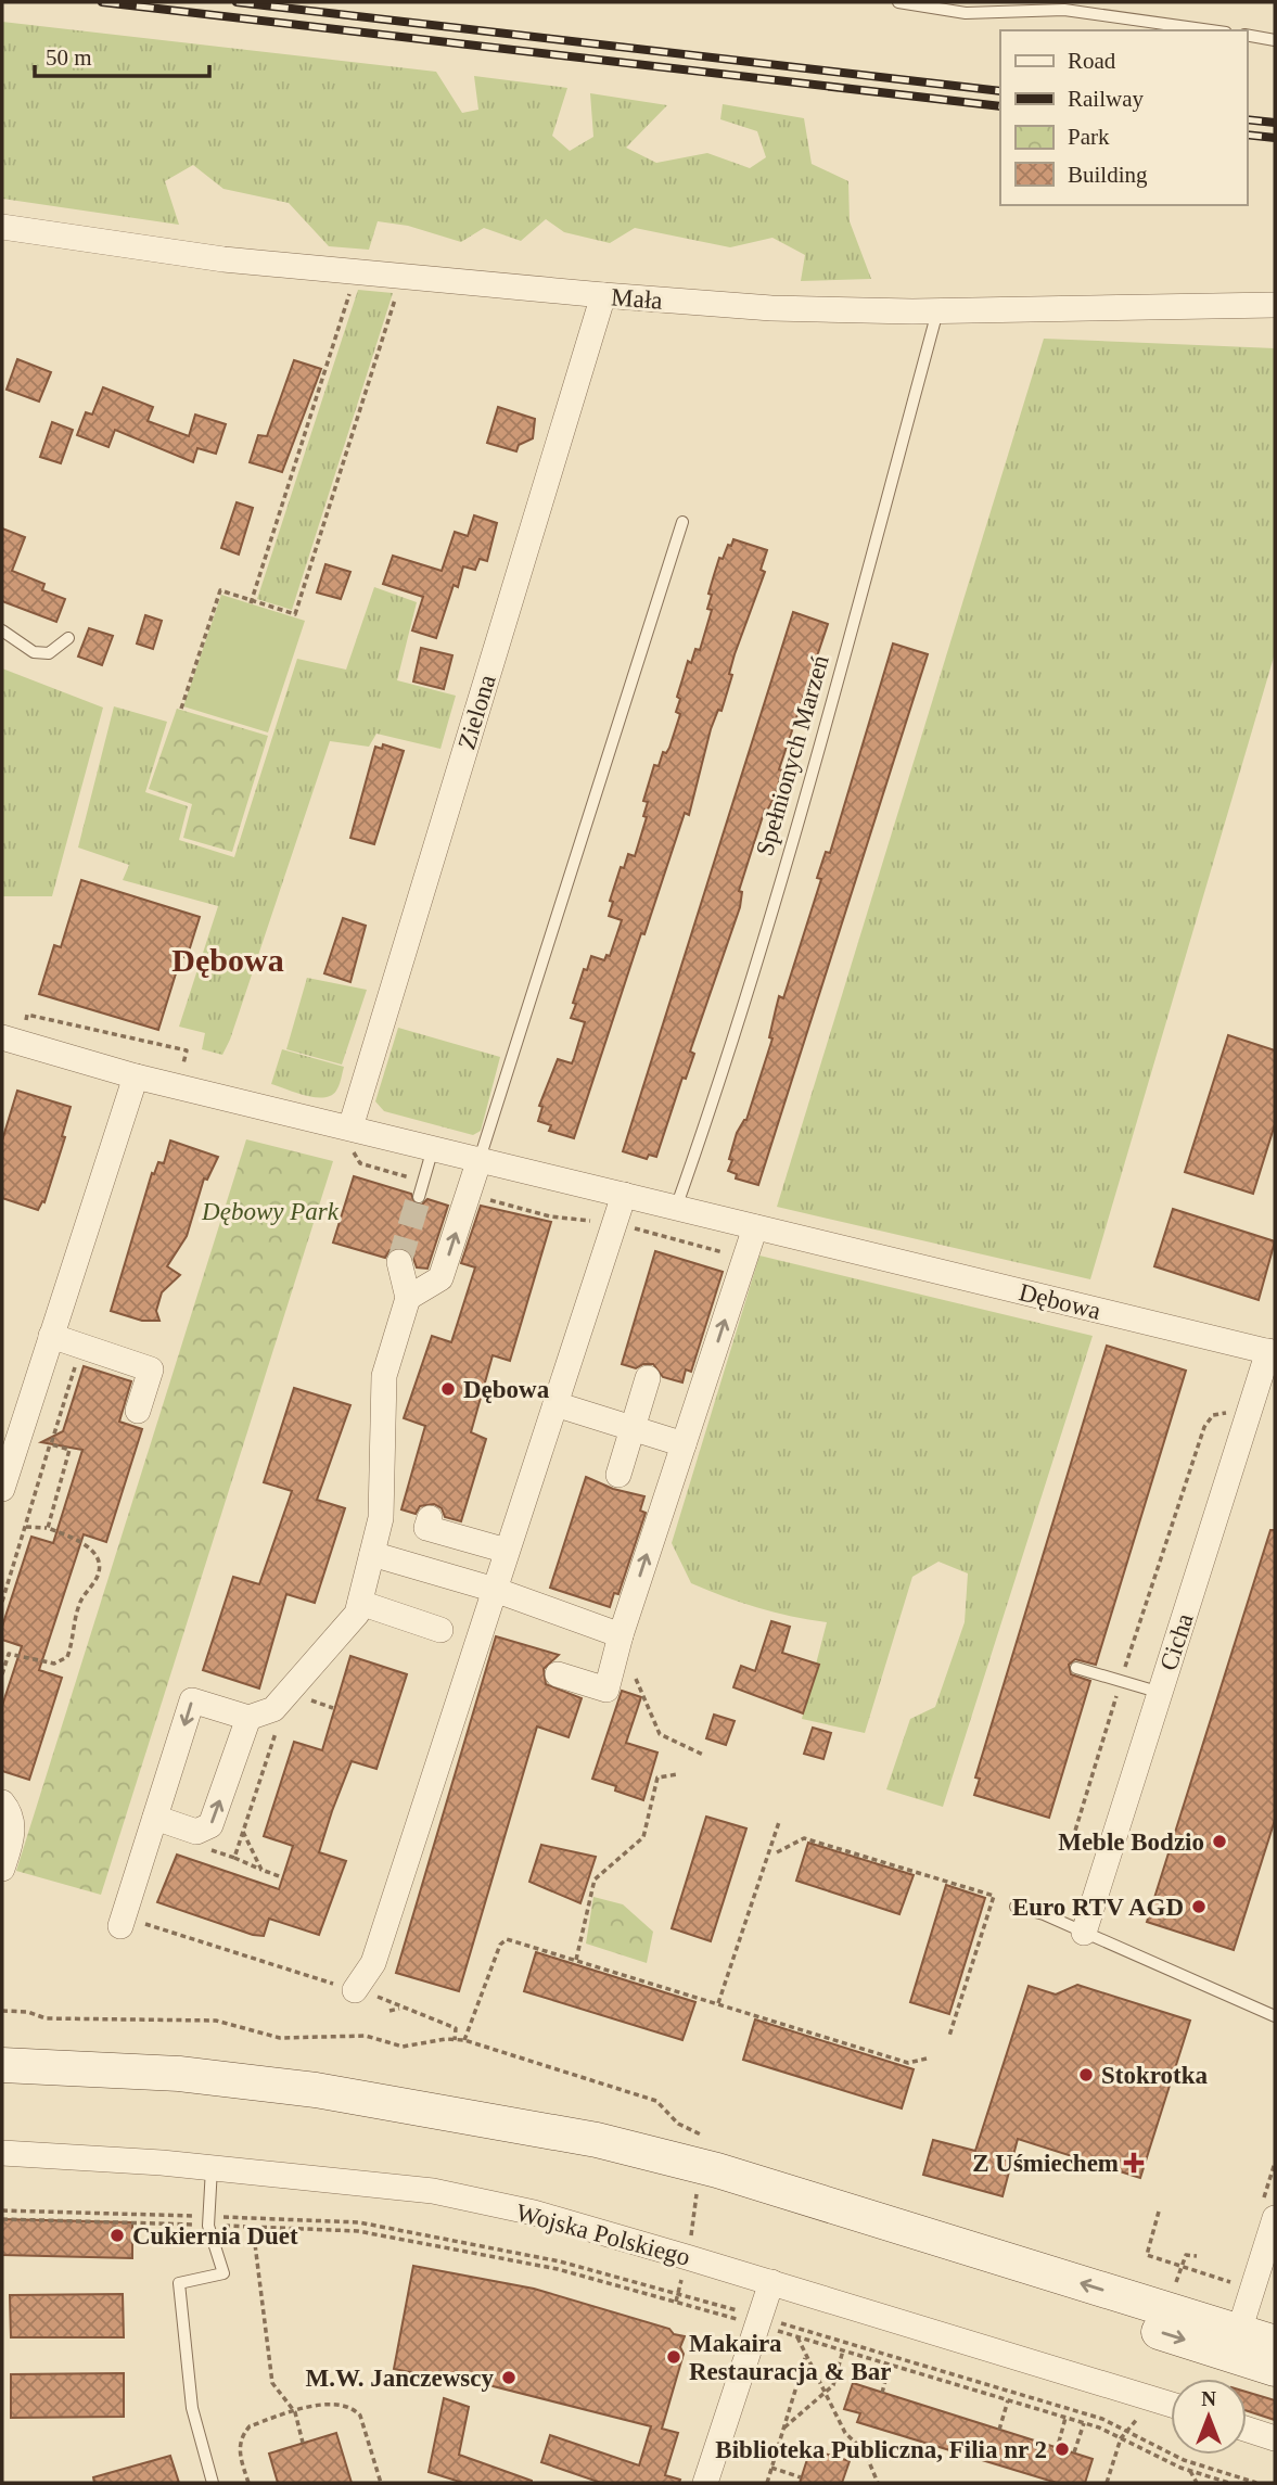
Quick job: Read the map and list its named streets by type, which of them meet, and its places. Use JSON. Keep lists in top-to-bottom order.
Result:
{
  "streets": {
    "street": [
      "Mała",
      "Zielona",
      "Dębowa",
      "Cicha",
      "Wojska Polskiego"
    ],
    "lane": ["Spełnionych Marzeń"]
  },
  "crossings": [
    ["Mała", "Zielona"],
    ["Mała", "Spełnionych Marzeń"],
    ["Zielona", "Dębowa"],
    ["Spełnionych Marzeń", "Dębowa"],
    ["Dębowa", "Cicha"]
  ],
  "districts": ["Dębowa"],
  "parks": ["Dębowy Park"],
  "places": {
    "other": [
      "Dębowa",
      "Meble Bodzio",
      "Euro RTV AGD",
      "Stokrotka",
      "Cukiernia Duet",
      "Makaira Restauracja & Bar",
      "M.W. Janczewscy",
      "Biblioteka Publiczna, Filia nr 2"
    ],
    "health": ["Z Uśmiechem"]
  },
  "legend": [
    "Road",
    "Railway",
    "Park",
    "Building"
  ],
  "scale_bar": "50 m",
  "north": "top"
}
